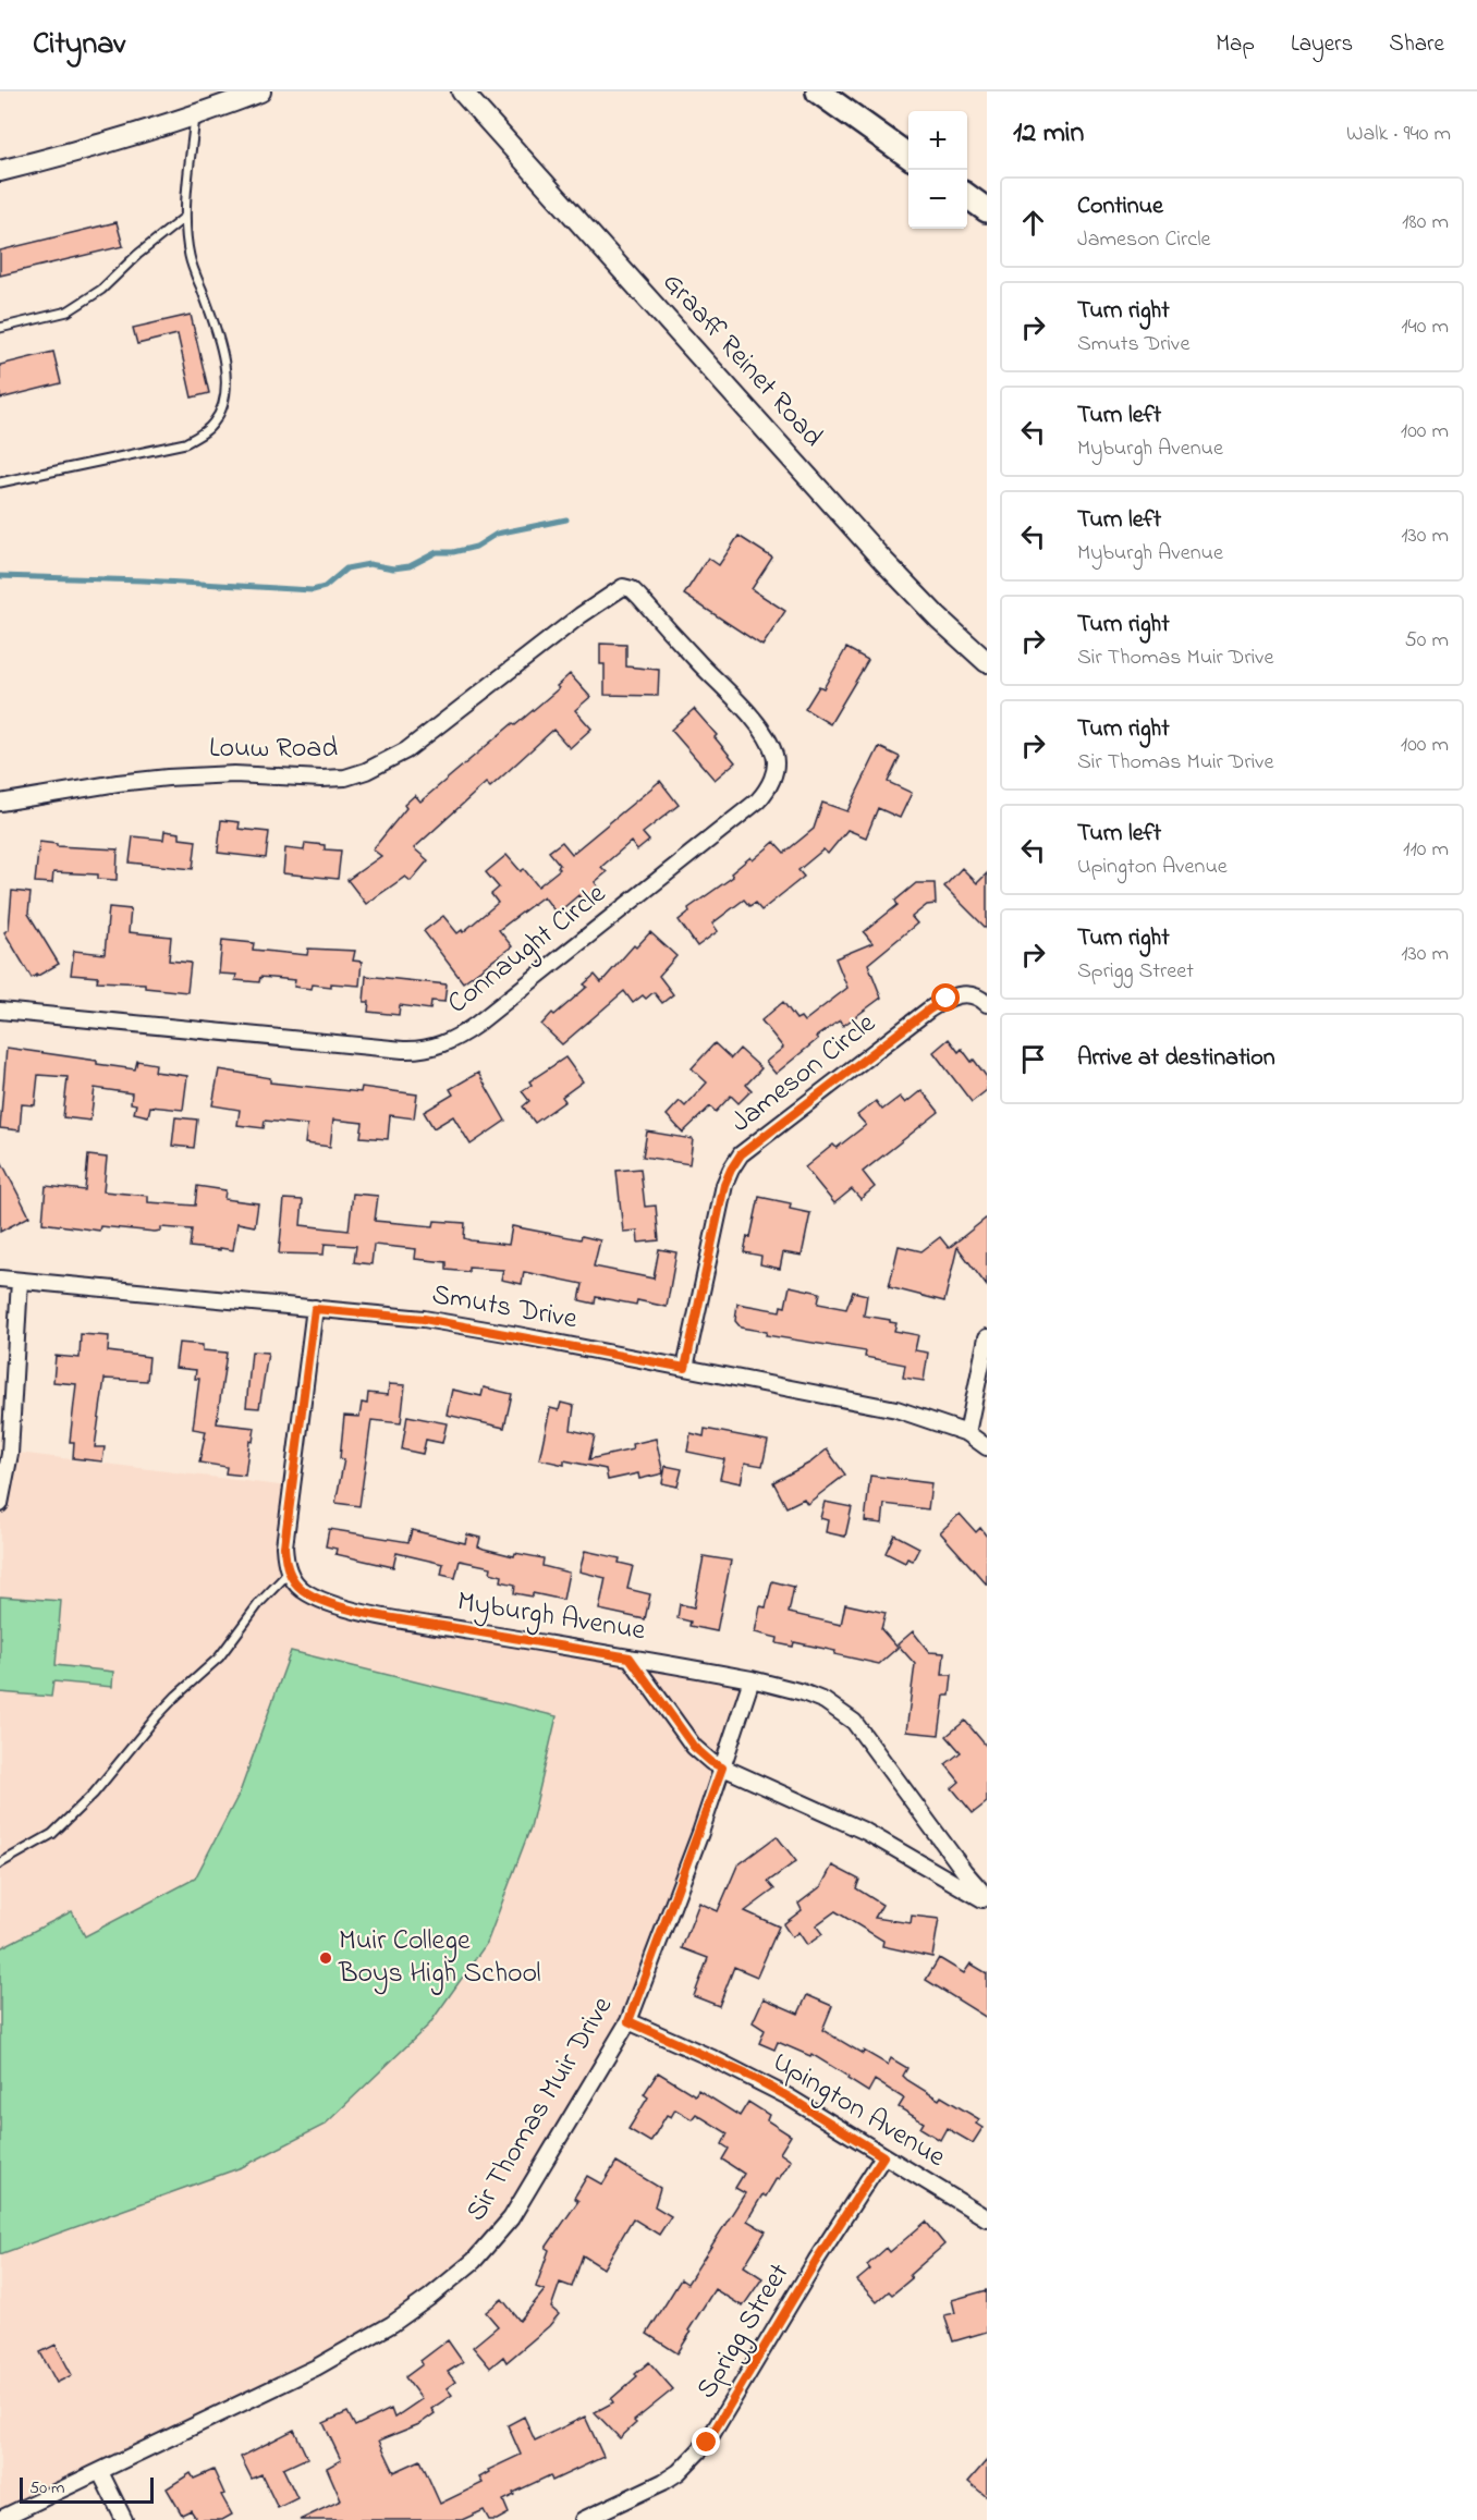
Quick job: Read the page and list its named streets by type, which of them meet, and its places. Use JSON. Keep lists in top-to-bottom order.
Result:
{
  "streets": {
    "main road": ["Graaff Reinet Road"],
    "street": [
      "Louw Road",
      "Connaught Circle",
      "Jameson Circle",
      "Smuts Drive",
      "Myburgh Avenue",
      "Sir Thomas Muir Drive",
      "Upington Avenue",
      "Sprigg Street"
    ]
  },
  "crossings": [
    ["Louw Road", "Connaught Circle"],
    ["Jameson Circle", "Smuts Drive"],
    ["Myburgh Avenue", "Sir Thomas Muir Drive"],
    ["Sir Thomas Muir Drive", "Upington Avenue"],
    ["Upington Avenue", "Sprigg Street"]
  ],
  "places": ["Muir College Boys High School"],
  "scale_bar": "50 m",
  "page": {
    "header": "Citynav",
    "nav": ["Map", "Layers", "Share"],
    "heading": ["12 min", "Walk · 940 m"],
    "map_buttons": ["+", "−"],
    "list": [
      ["Continue", "Jameson Circle", "180 m"],
      ["Turn right", "Smuts Drive", "140 m"],
      ["Turn left", "Myburgh Avenue", "100 m"],
      ["Turn left", "Myburgh Avenue", "130 m"],
      ["Turn right", "Sir Thomas Muir Drive", "50 m"],
      ["Turn right", "Sir Thomas Muir Drive", "100 m"],
      ["Turn left", "Upington Avenue", "110 m"],
      ["Turn right", "Sprigg Street", "130 m"],
      "Arrive at destination"
    ],
    "scale": "50 m"
  }
}
